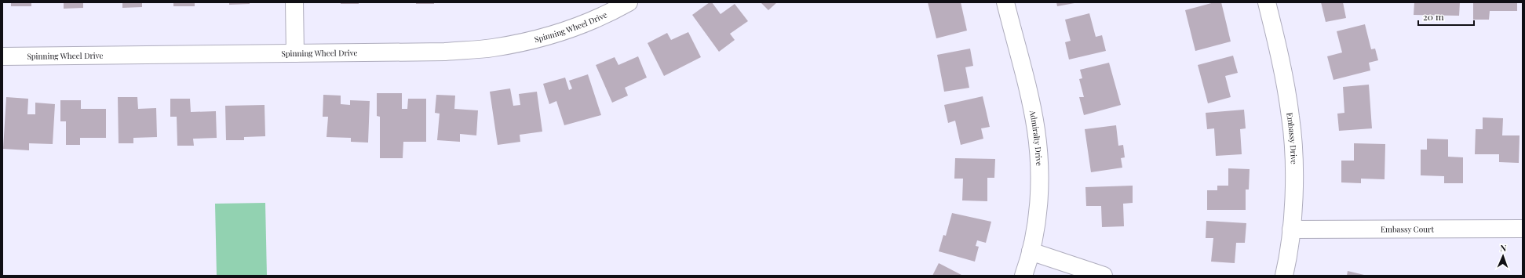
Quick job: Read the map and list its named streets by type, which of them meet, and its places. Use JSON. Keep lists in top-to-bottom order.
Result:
{
  "streets": {
    "street": [
      "Spinning Wheel Drive",
      "Embassy Drive",
      "Admiralty Drive",
      "Embassy Court"
    ]
  },
  "crossings": [
    ["Embassy Drive", "Embassy Court"]
  ],
  "scale_bar": "20 m",
  "north": "top"
}
